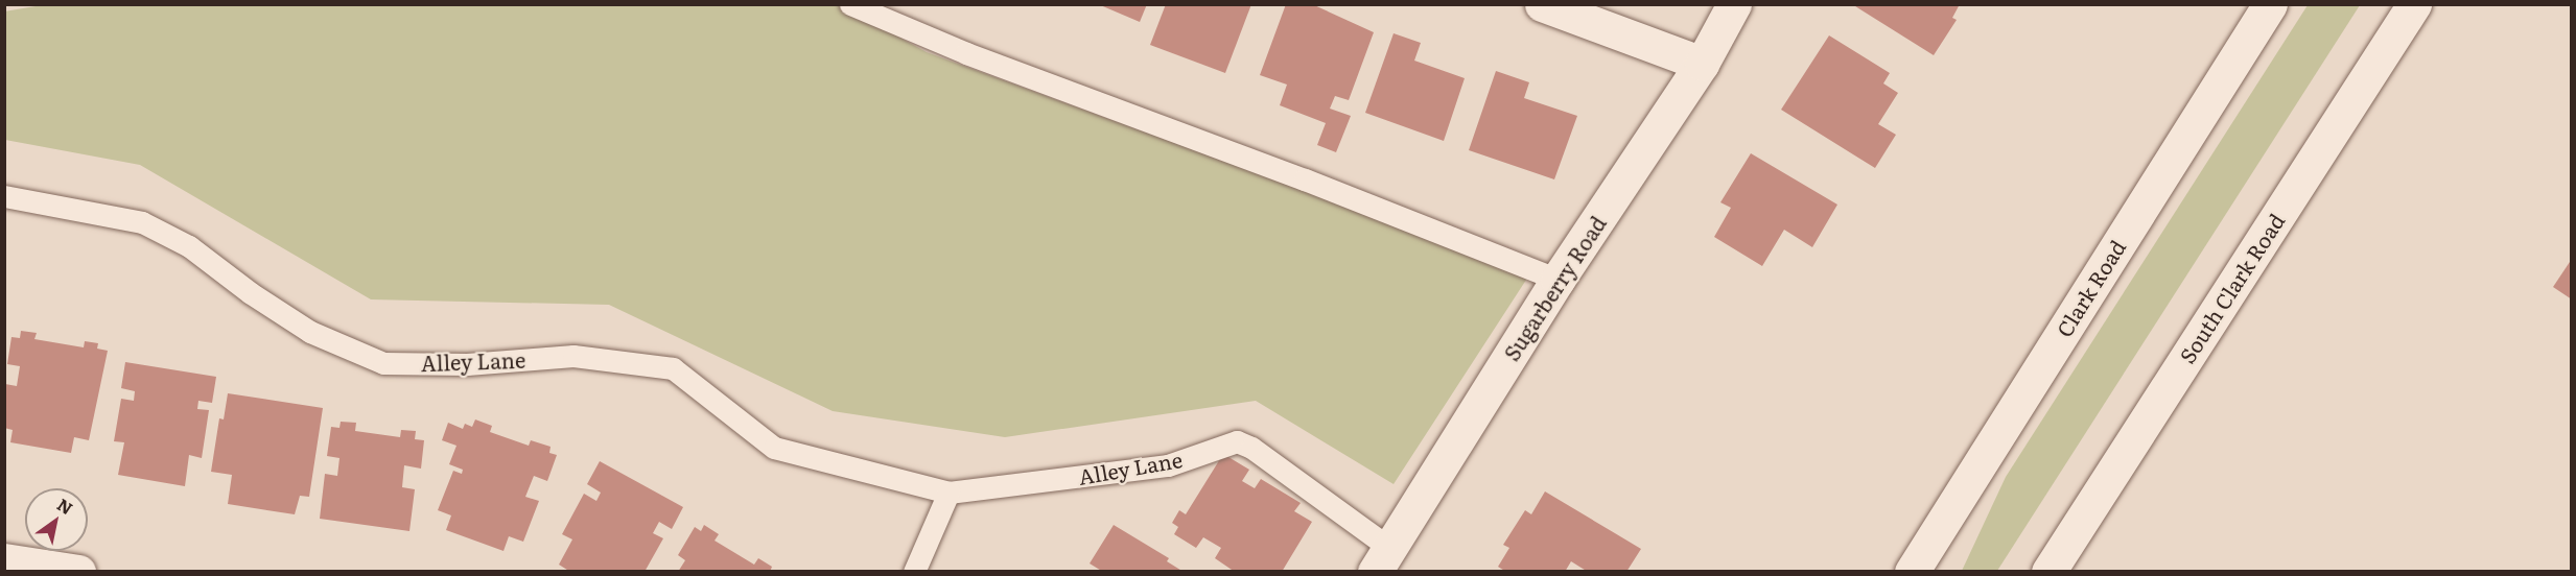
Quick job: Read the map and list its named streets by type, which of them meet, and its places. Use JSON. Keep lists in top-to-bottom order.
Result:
{
  "streets": {
    "main road": ["Sugarberry Road", "Clark Road", "South Clark Road"],
    "lane": ["Alley Lane"]
  },
  "crossings": [
    ["Sugarberry Road", "Alley Lane"]
  ],
  "north": "top right"
}
